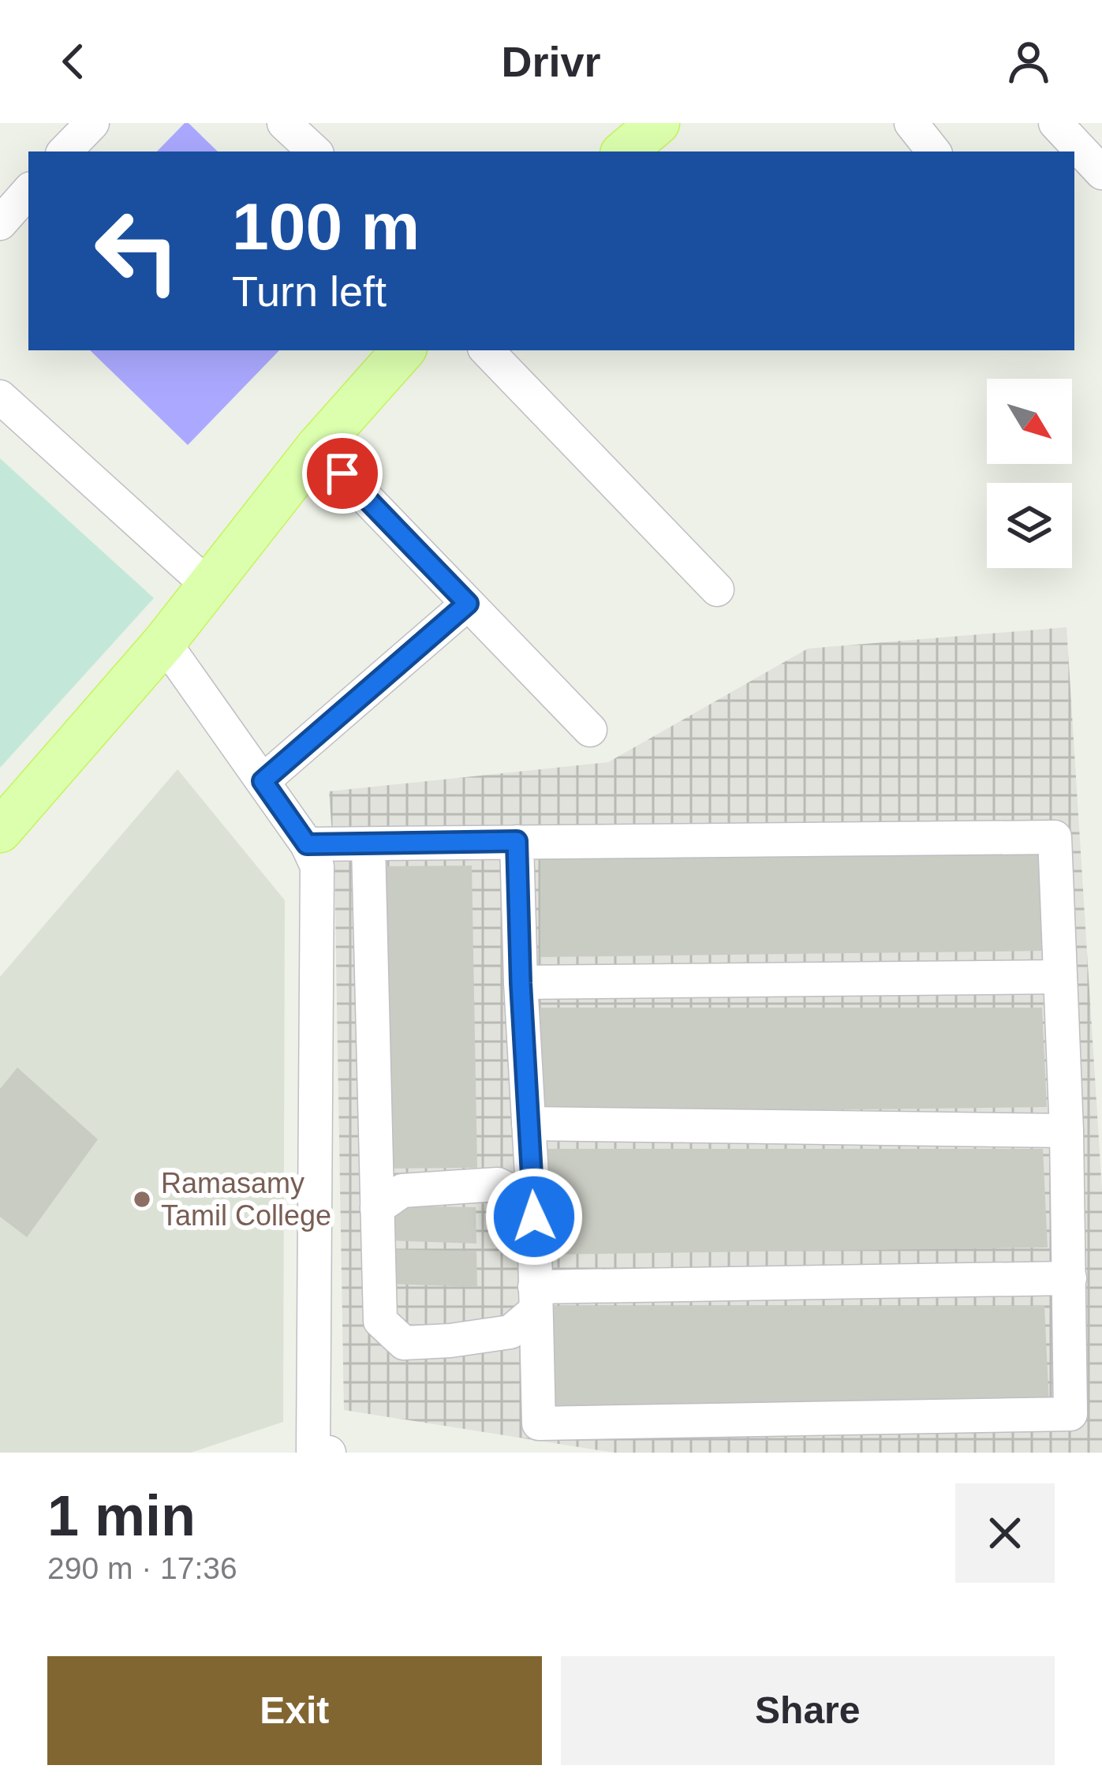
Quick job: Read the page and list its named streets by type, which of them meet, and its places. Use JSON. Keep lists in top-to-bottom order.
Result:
{
  "places": ["Ramasamy Tamil College"],
  "north": "bottom right",
  "page": {
    "header": "Drivr",
    "turn": ["100 m", "Turn left"],
    "heading": ["1 min", "290 m · 17:36"],
    "buttons": ["Exit", "Share"]
  }
}
